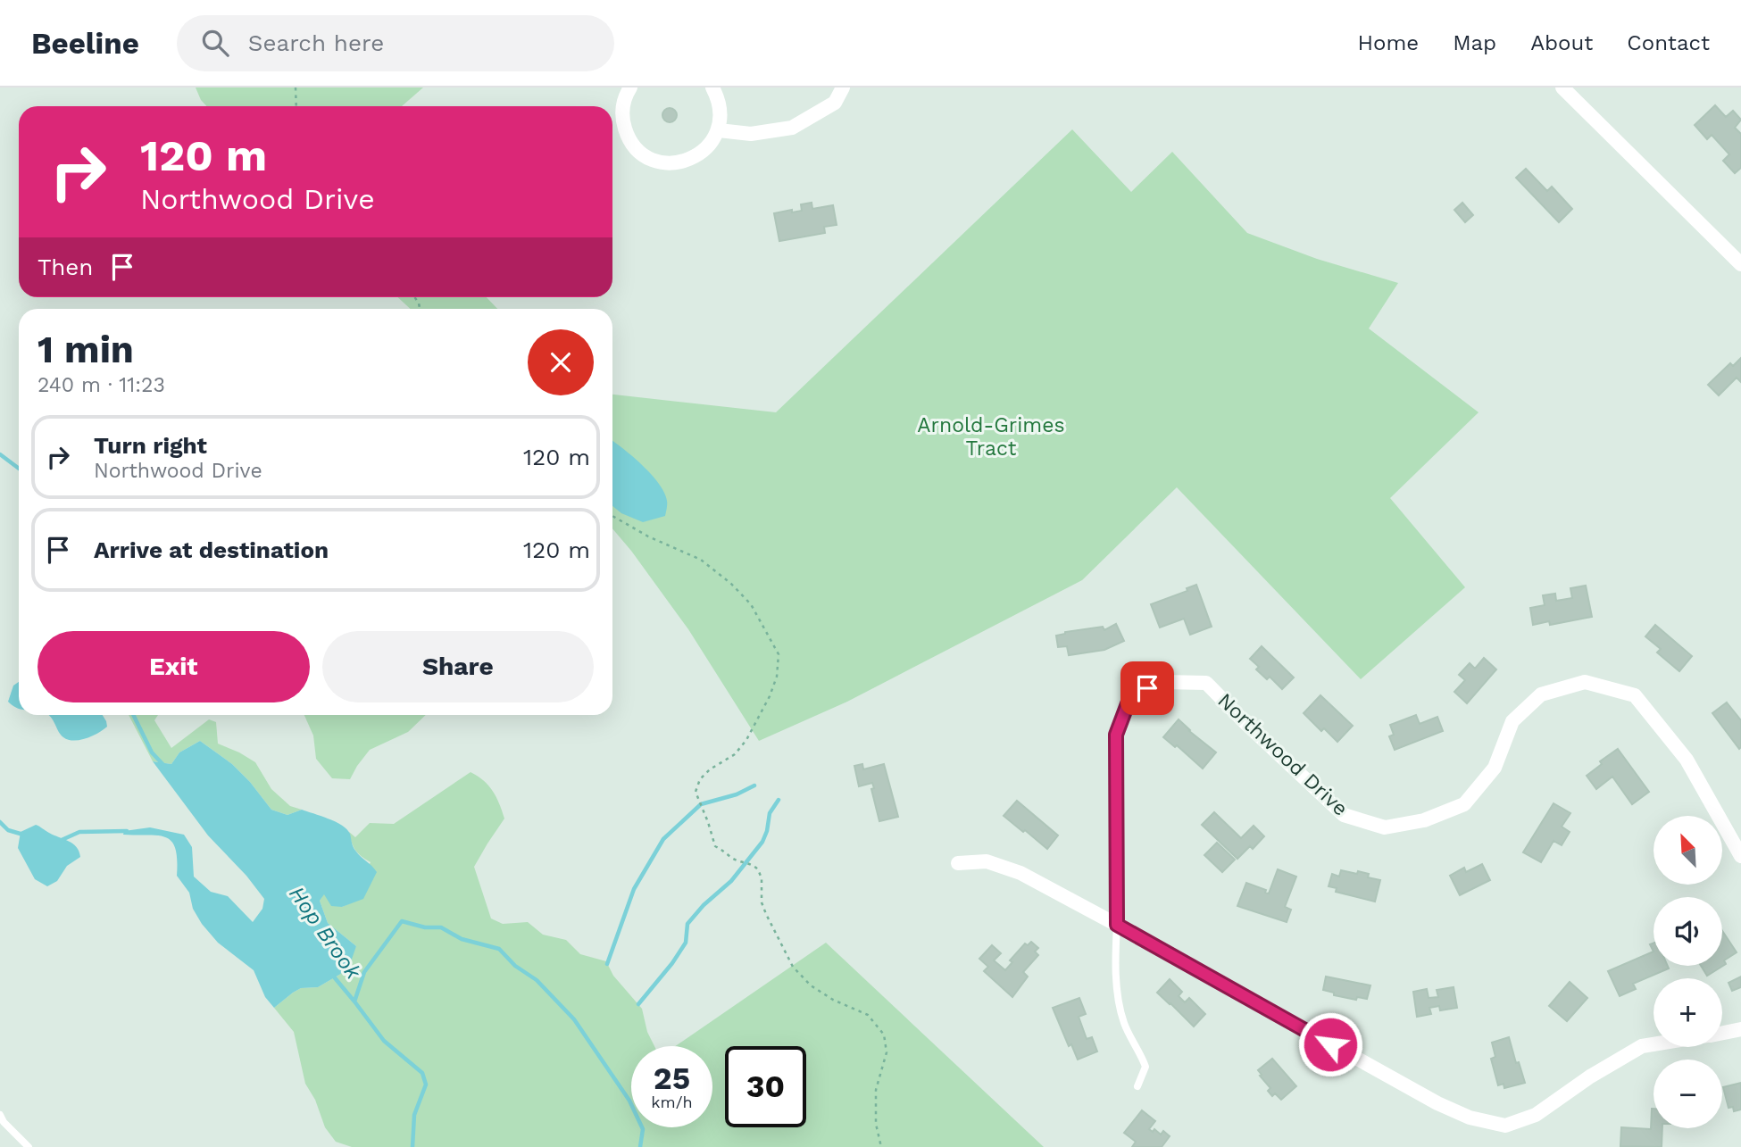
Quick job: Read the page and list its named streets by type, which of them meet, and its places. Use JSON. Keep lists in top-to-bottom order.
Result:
{
  "streets": {
    "street": ["Northwood Drive"]
  },
  "water": ["Hop Brook"],
  "parks": ["Arnold-Grimes Tract"],
  "north": "top left",
  "page": {
    "header": "Beeline",
    "search": "Search here",
    "nav": [
      "Home",
      "Map",
      "About",
      "Contact"
    ],
    "turn": ["120 m", "Northwood Drive"],
    "then": "Then",
    "heading": ["1 min", "240 m · 11:23"],
    "list": [
      {
        "name": "Turn right",
        "note": "Northwood Drive",
        "value": "120 m"
      },
      {
        "name": "Arrive at destination",
        "value": "120 m"
      }
    ],
    "buttons": ["Exit", "Share"],
    "map_buttons": ["+", "−"],
    "speed": "25 km/h",
    "limit": "30"
  }
}
